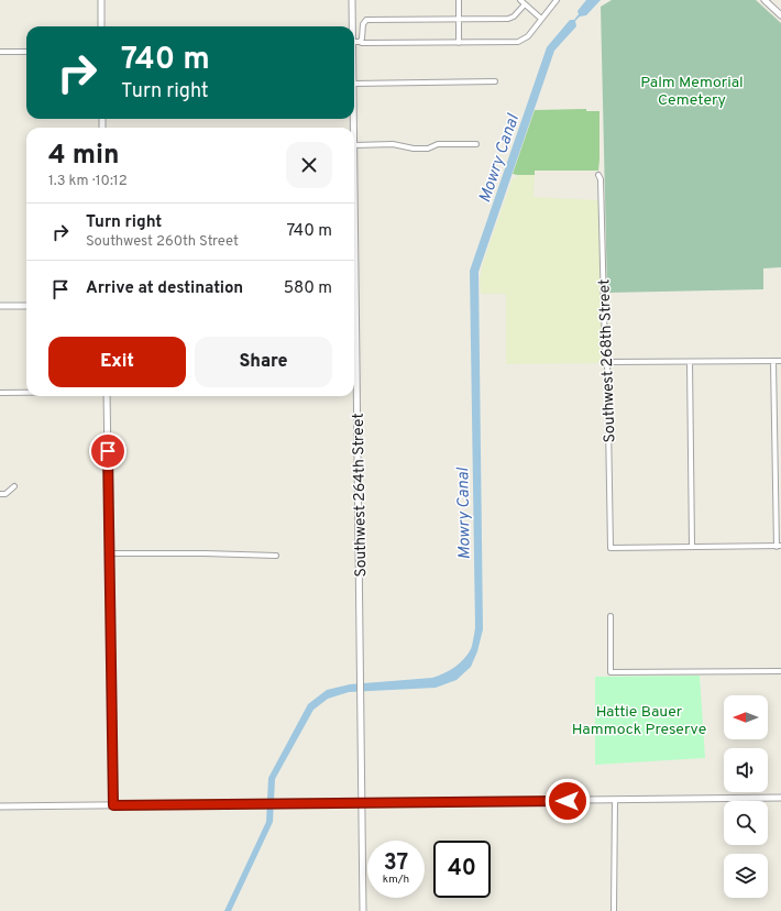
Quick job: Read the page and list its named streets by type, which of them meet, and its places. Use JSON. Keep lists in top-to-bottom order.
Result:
{
  "streets": {
    "street": ["Southwest 268th Street", "Southwest 264th Street"]
  },
  "water": ["Mowry Canal"],
  "parks": ["Palm Memorial Cemetery", "Hattie Bauer Hammock Preserve"],
  "north": "left",
  "page": {
    "turn": ["740 m", "Turn right"],
    "heading": ["4 min", "1.3 km · 10:12"],
    "list": [
      {
        "name": "Turn right",
        "note": "Southwest 260th Street",
        "value": "740 m"
      },
      {
        "name": "Arrive at destination",
        "value": "580 m"
      }
    ],
    "buttons": ["Exit", "Share"],
    "speed": "37 km/h",
    "limit": "40"
  }
}
